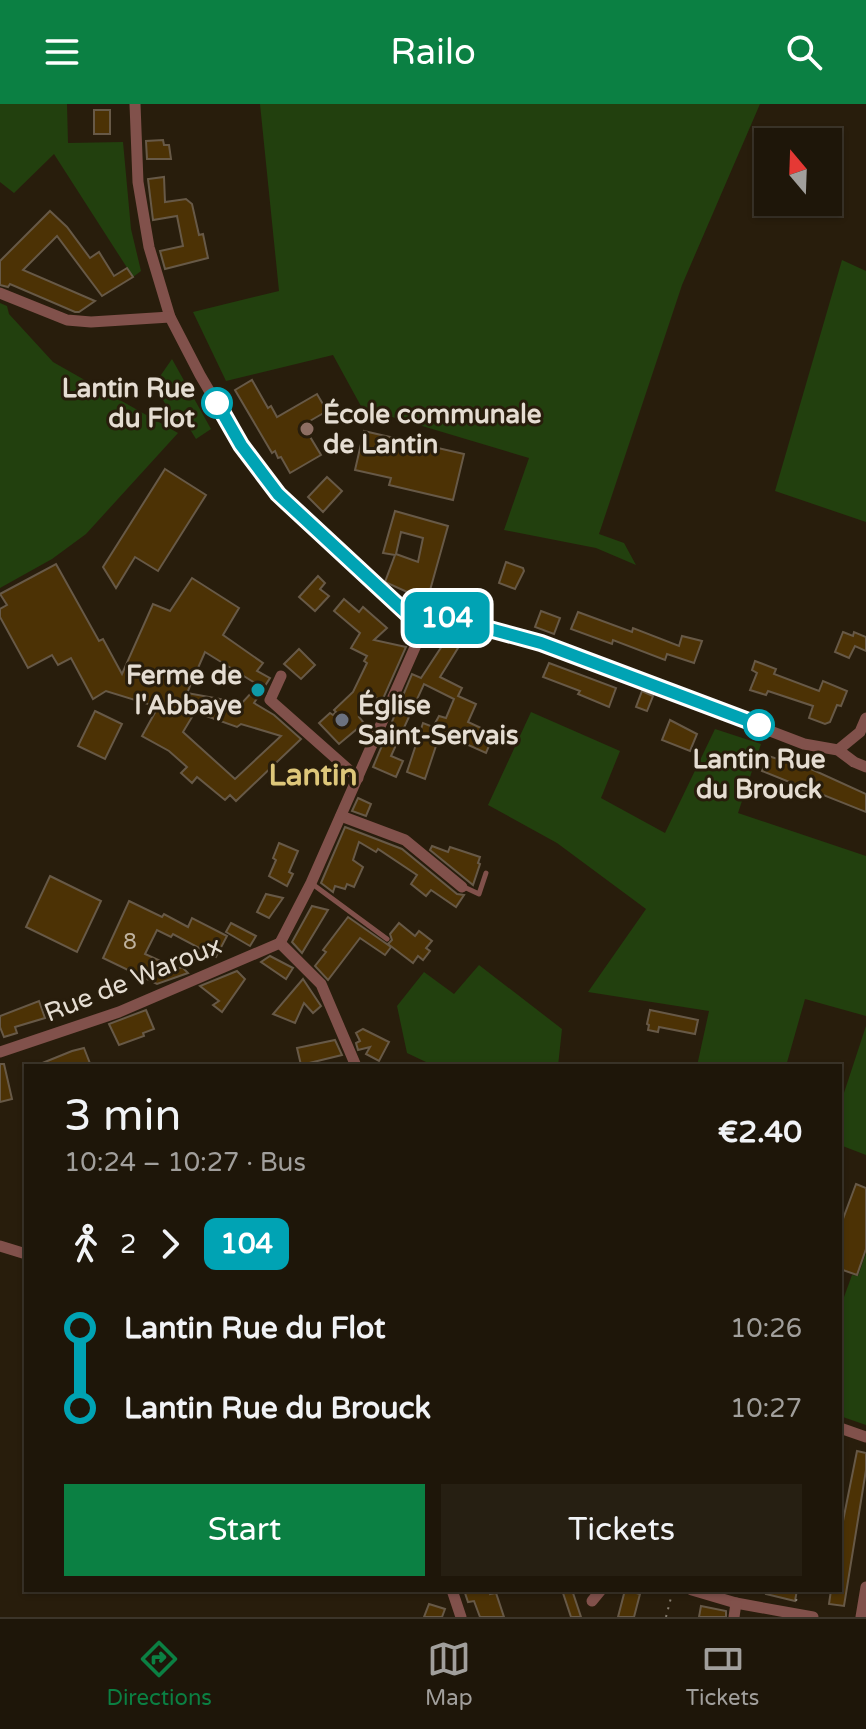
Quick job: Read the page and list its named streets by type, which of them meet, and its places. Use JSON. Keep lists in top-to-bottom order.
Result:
{
  "streets": {
    "street": ["Rue de Waroux"]
  },
  "districts": ["Lantin"],
  "places": [
    "Lantin Rue du Flot",
    "École communale de Lantin",
    "Ferme de l'Abbaye",
    "Église Saint-Servais",
    "Lantin Rue du Brouck"
  ],
  "lines": ["bus line 104"],
  "house_numbers": ["8"],
  "north": "top",
  "page": {
    "header": "Railo",
    "on_map": "104",
    "heading": ["3 min", "10:24 – 10:27 · Bus", "€2.40"],
    "legs": ["2", "104"],
    "list": [
      {
        "name": "Lantin Rue du Flot",
        "value": "10:26"
      },
      {
        "name": "Lantin Rue du Brouck",
        "value": "10:27"
      }
    ],
    "buttons": ["Start", "Tickets"],
    "tabs": ["Directions", "Map", "Tickets"]
  }
}
